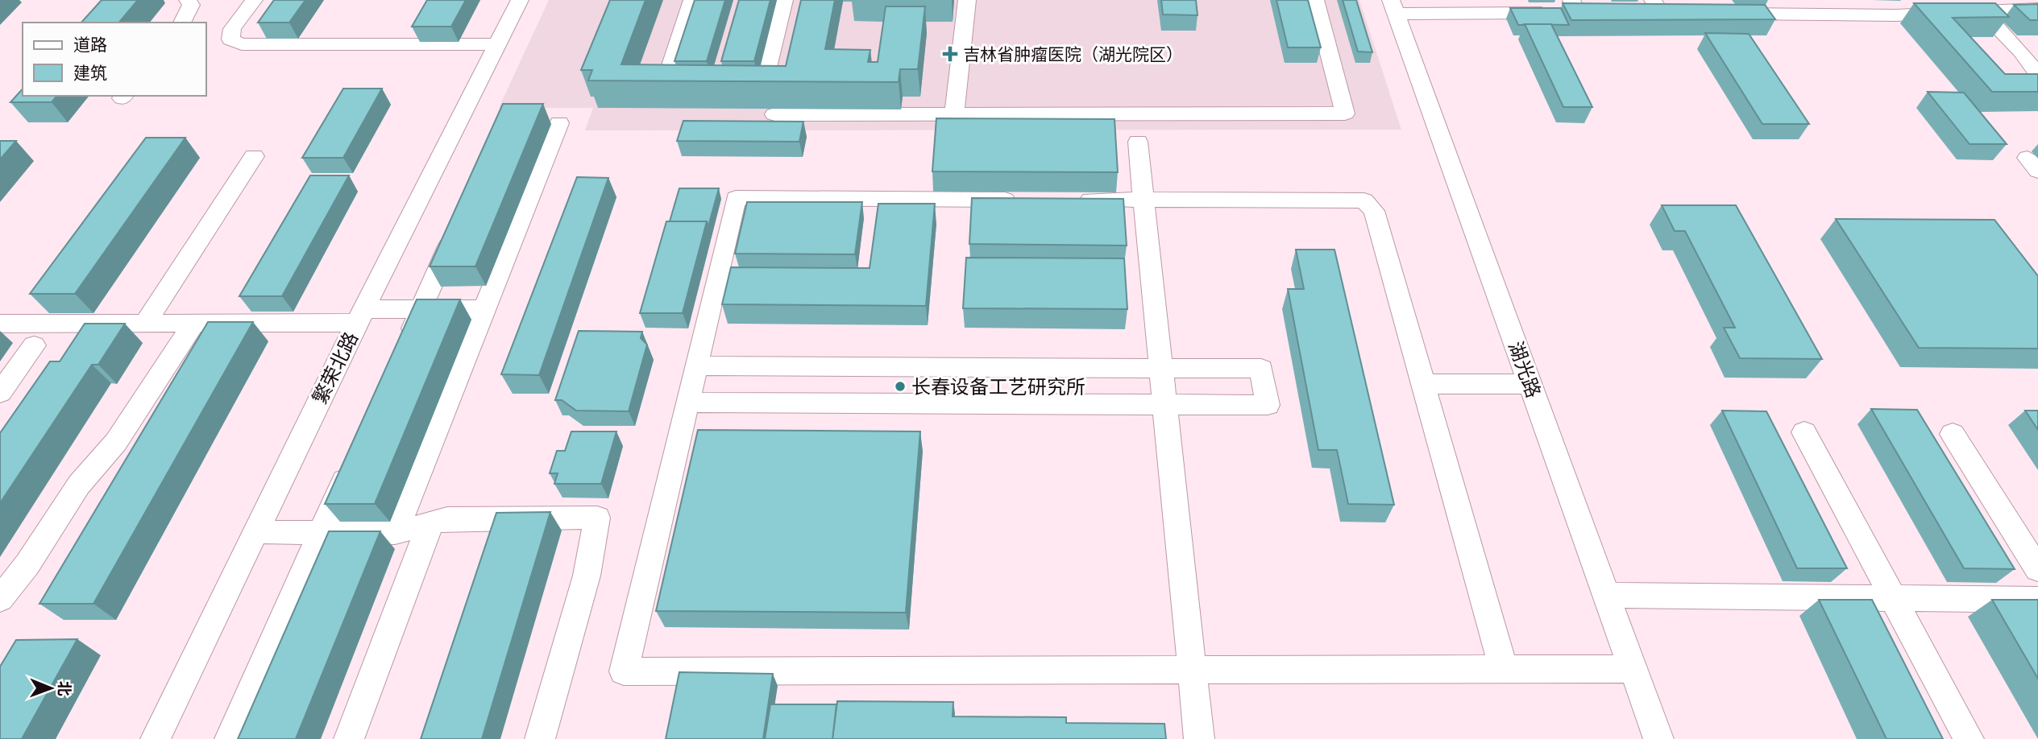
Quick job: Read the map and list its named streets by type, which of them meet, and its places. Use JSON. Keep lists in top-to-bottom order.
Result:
{
  "streets": {
    "street": ["繁荣北路", "湖光路"]
  },
  "places": {
    "health": ["吉林省肿瘤医院（湖光院区）"],
    "other": ["长春设备工艺研究所"]
  },
  "legend": ["道路", "建筑"],
  "north": "right"
}
